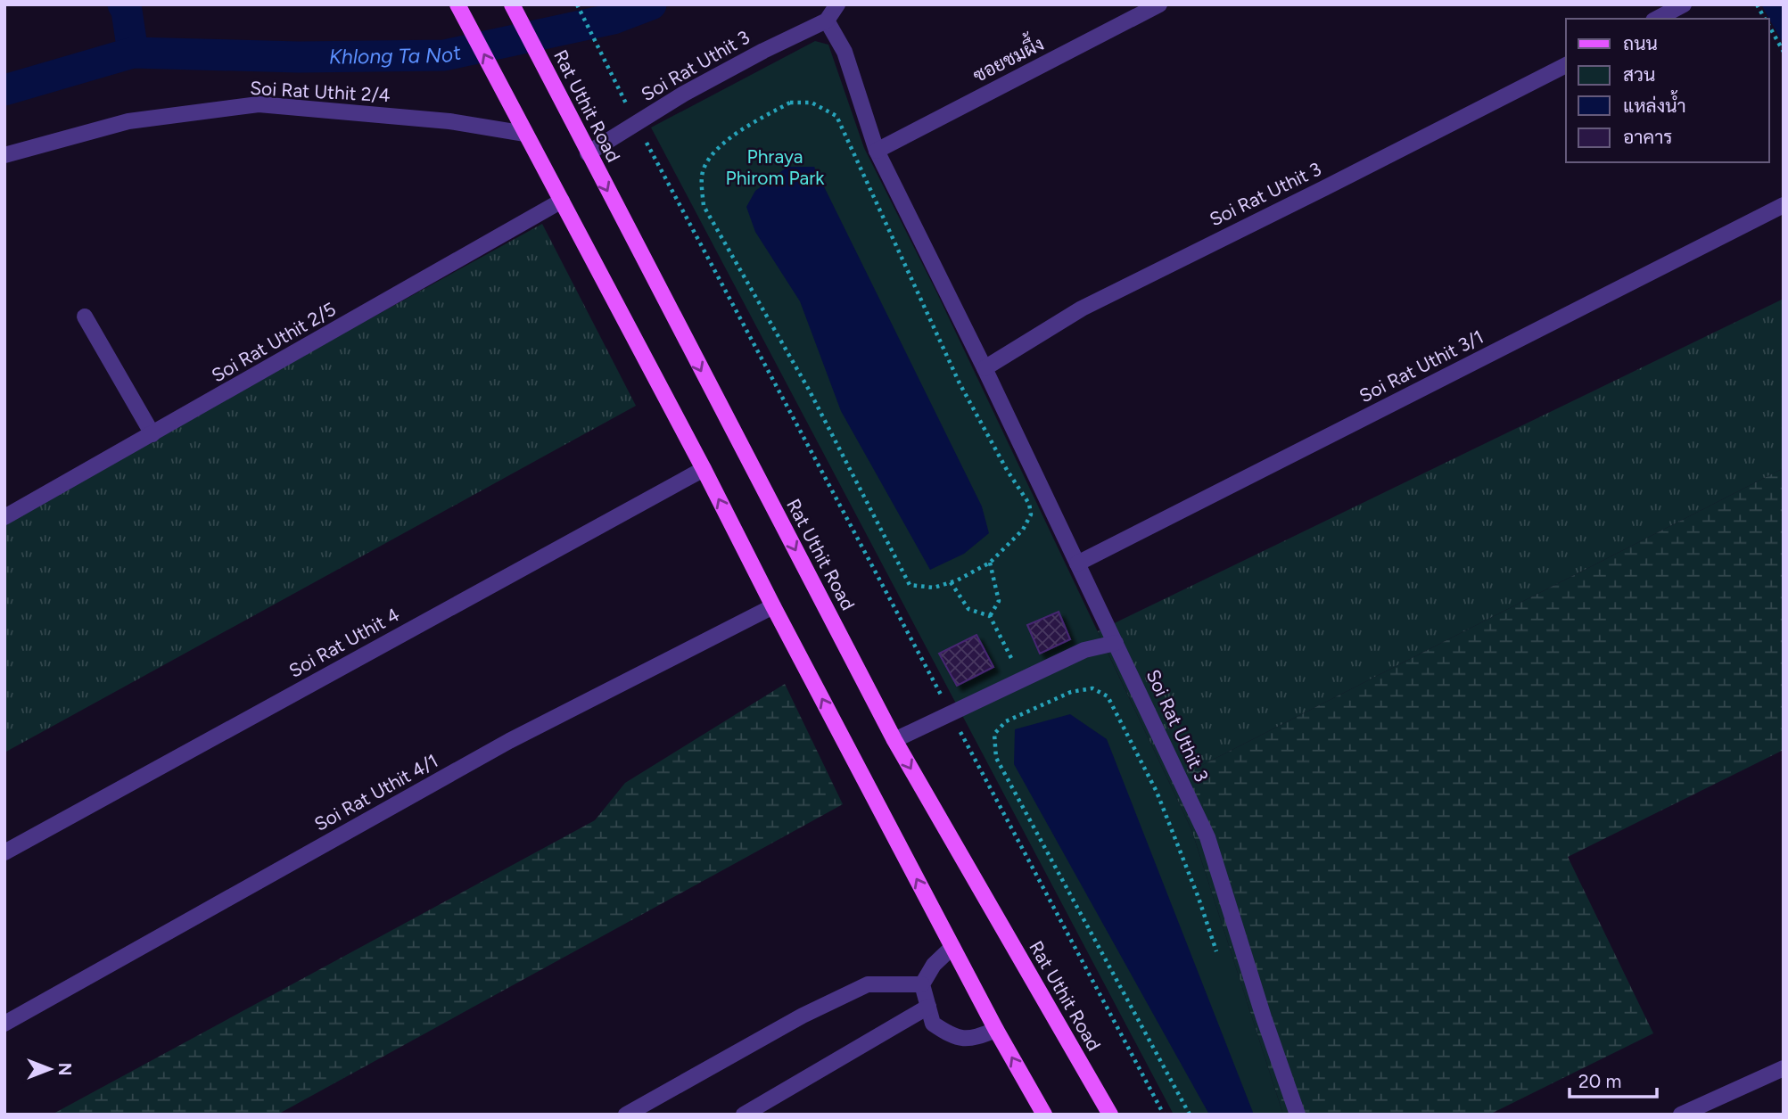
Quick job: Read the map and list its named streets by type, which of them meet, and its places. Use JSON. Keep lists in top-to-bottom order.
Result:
{
  "streets": {
    "main road": ["Rat Uthit Road"],
    "street": [
      "ซอยชมผึ้ง",
      "Soi Rat Uthit 3",
      "Soi Rat Uthit 2/4",
      "Soi Rat Uthit 2/5",
      "Soi Rat Uthit 3/1",
      "Soi Rat Uthit 4",
      "Soi Rat Uthit 4/1"
    ]
  },
  "crossings": [
    ["ซอยชมผึ้ง", "Soi Rat Uthit 3"],
    ["Soi Rat Uthit 3", "Rat Uthit Road"],
    ["Soi Rat Uthit 3", "Soi Rat Uthit 3/1"]
  ],
  "water": ["Khlong Ta Not"],
  "parks": ["Phraya Phirom Park"],
  "legend": [
    "ถนน",
    "สวน",
    "แหล่งน้ำ",
    "อาคาร"
  ],
  "scale_bar": "20 m",
  "north": "right"
}
